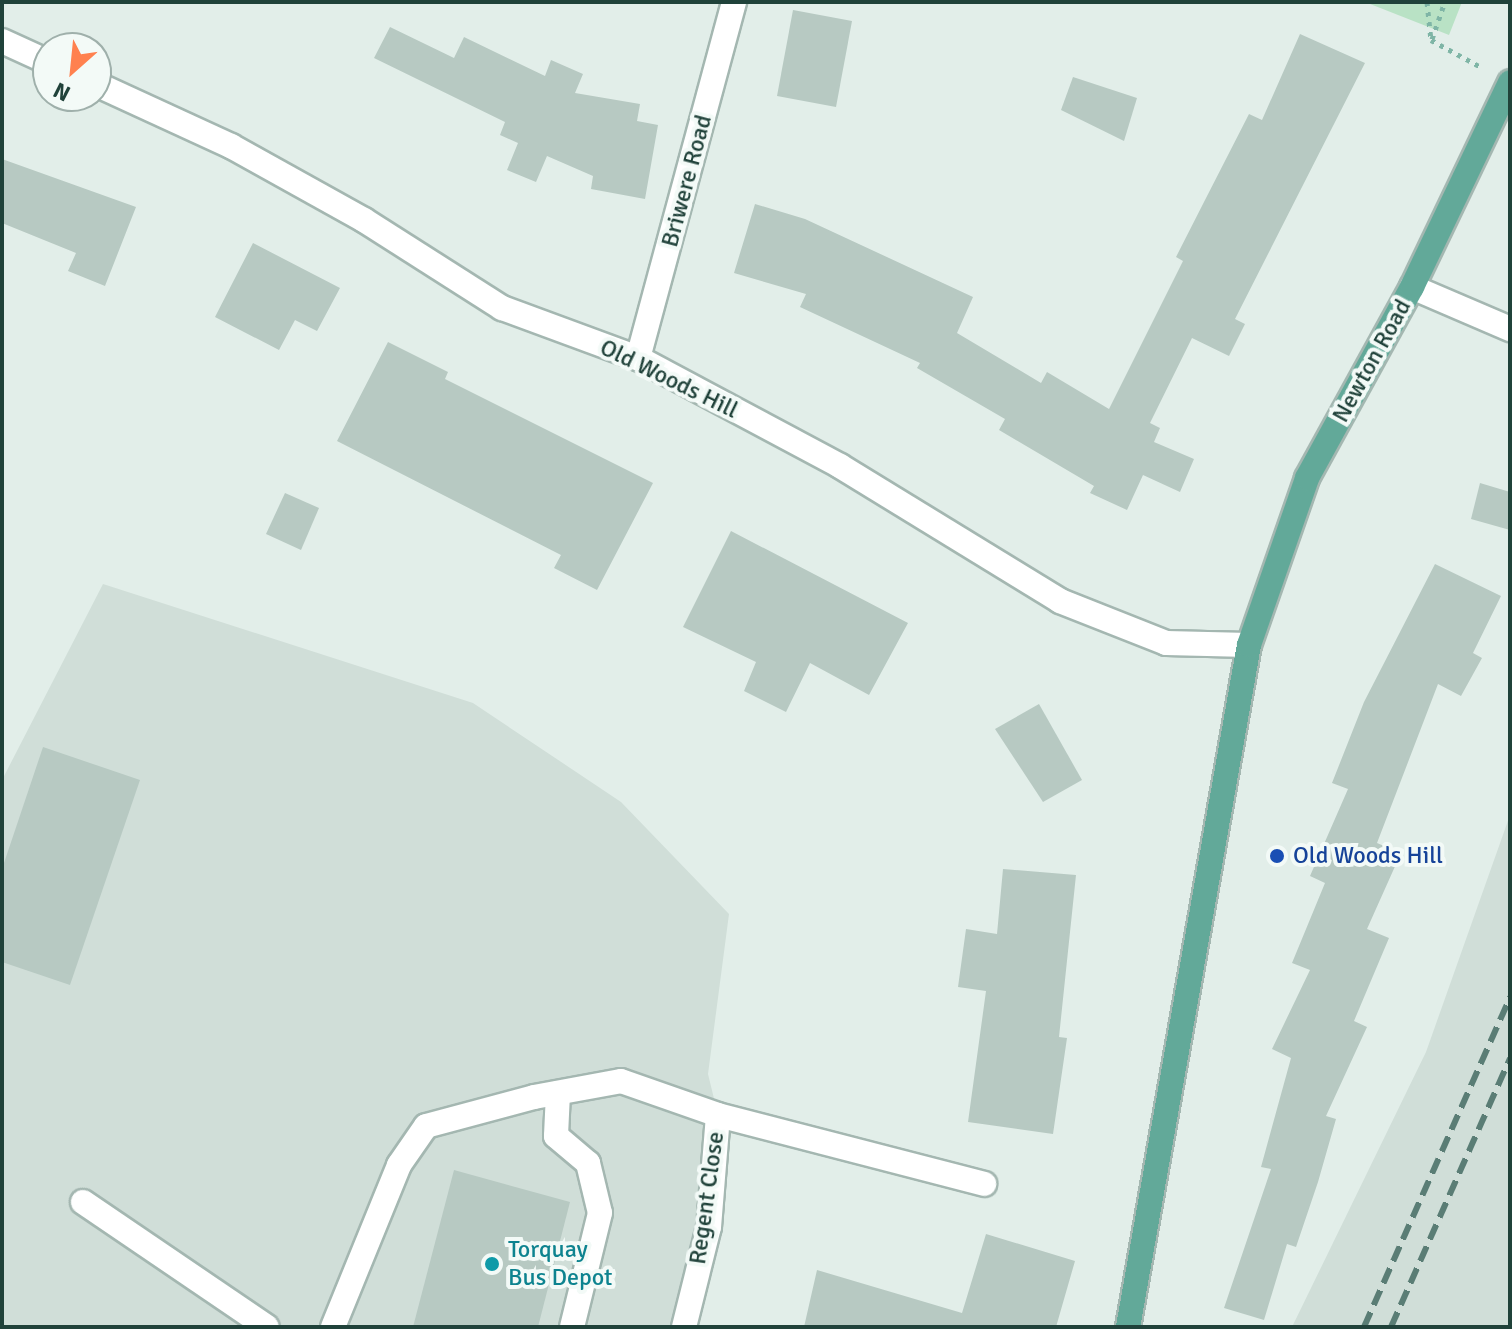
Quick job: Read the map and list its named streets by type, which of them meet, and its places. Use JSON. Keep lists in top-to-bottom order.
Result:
{
  "streets": {
    "main road": ["Newton Road"],
    "street": ["Briwere Road", "Old Woods Hill", "Regent Close"]
  },
  "crossings": [
    ["Briwere Road", "Old Woods Hill"],
    ["Newton Road", "Old Woods Hill"]
  ],
  "places": ["Old Woods Hill", "Torquay Bus Depot"],
  "north": "bottom left"
}
